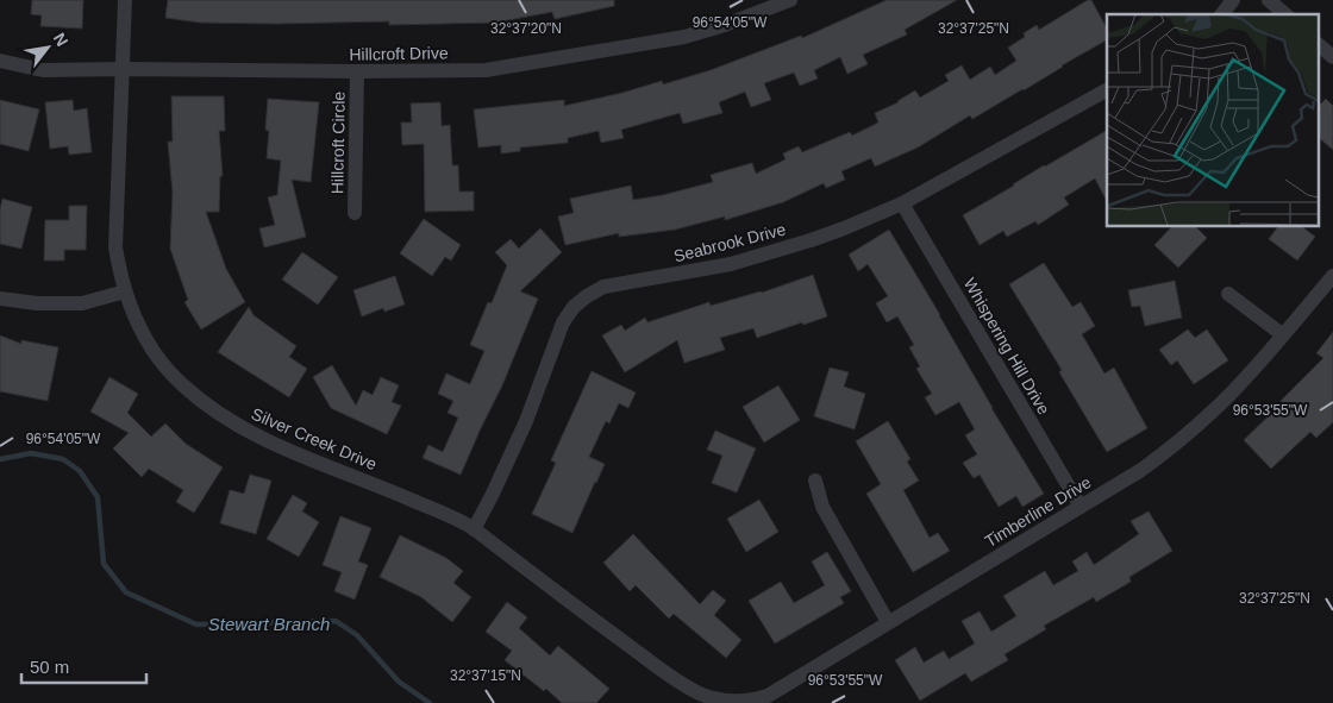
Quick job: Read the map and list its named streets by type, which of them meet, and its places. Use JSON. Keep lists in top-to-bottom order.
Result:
{
  "streets": {
    "street": [
      "Hillcroft Drive",
      "Hillcroft Circle",
      "Seabrook Drive",
      "Whispering Hill Drive",
      "Silver Creek Drive",
      "Timberline Drive"
    ]
  },
  "crossings": [
    ["Hillcroft Drive", "Hillcroft Circle"],
    ["Hillcroft Drive", "Silver Creek Drive"],
    ["Seabrook Drive", "Whispering Hill Drive"],
    ["Seabrook Drive", "Silver Creek Drive"],
    ["Whispering Hill Drive", "Timberline Drive"],
    ["Silver Creek Drive", "Timberline Drive"]
  ],
  "water": ["Stewart Branch"],
  "scale_bar": "50 m",
  "north": "top right",
  "coordinates": [
    "96°54'05\"W",
    "32°37'20\"N",
    "32°37'25\"N",
    "96°53'55\"W",
    "32°37'15\"N"
  ]
}
